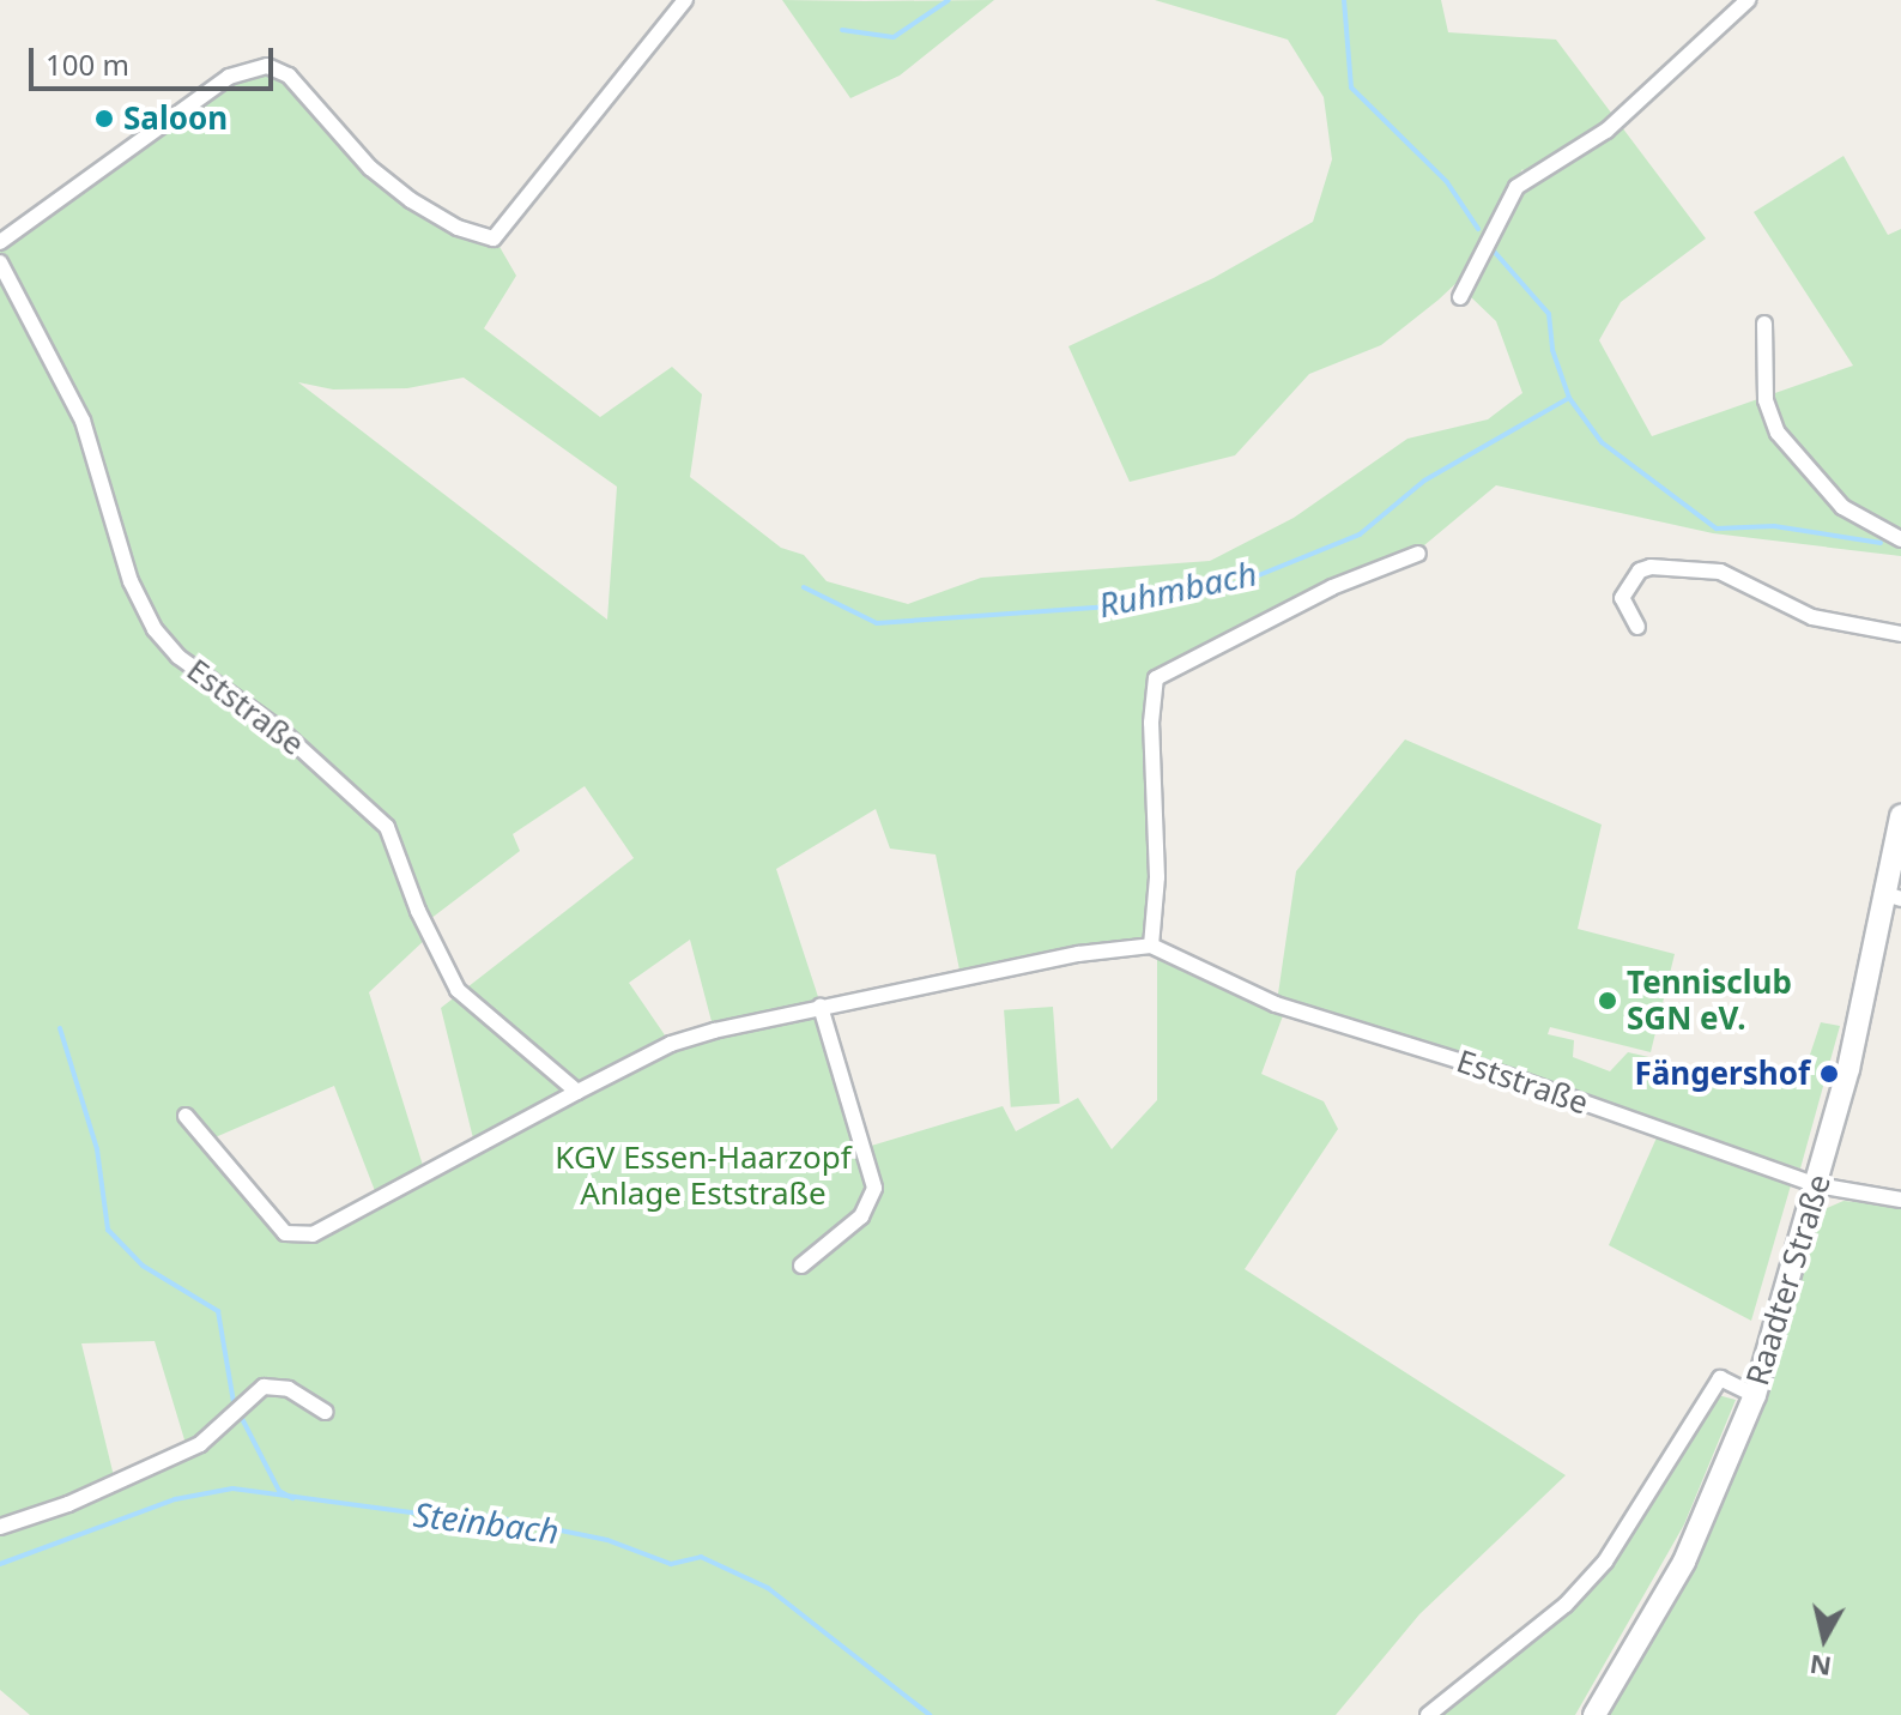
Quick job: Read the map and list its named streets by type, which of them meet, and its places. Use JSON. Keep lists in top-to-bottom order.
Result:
{
  "streets": {
    "main road": ["Raadter Straße"],
    "street": ["Eststraße"]
  },
  "crossings": [
    ["Eststraße", "Raadter Straße"]
  ],
  "water": ["Ruhmbach", "Steinbach"],
  "parks": ["KGV Essen-Haarzopf Anlage Eststraße"],
  "places": ["Saloon", "Tennisclub SGN eV.", "Fängershof"],
  "scale_bar": "100 m",
  "north": "bottom"
}
